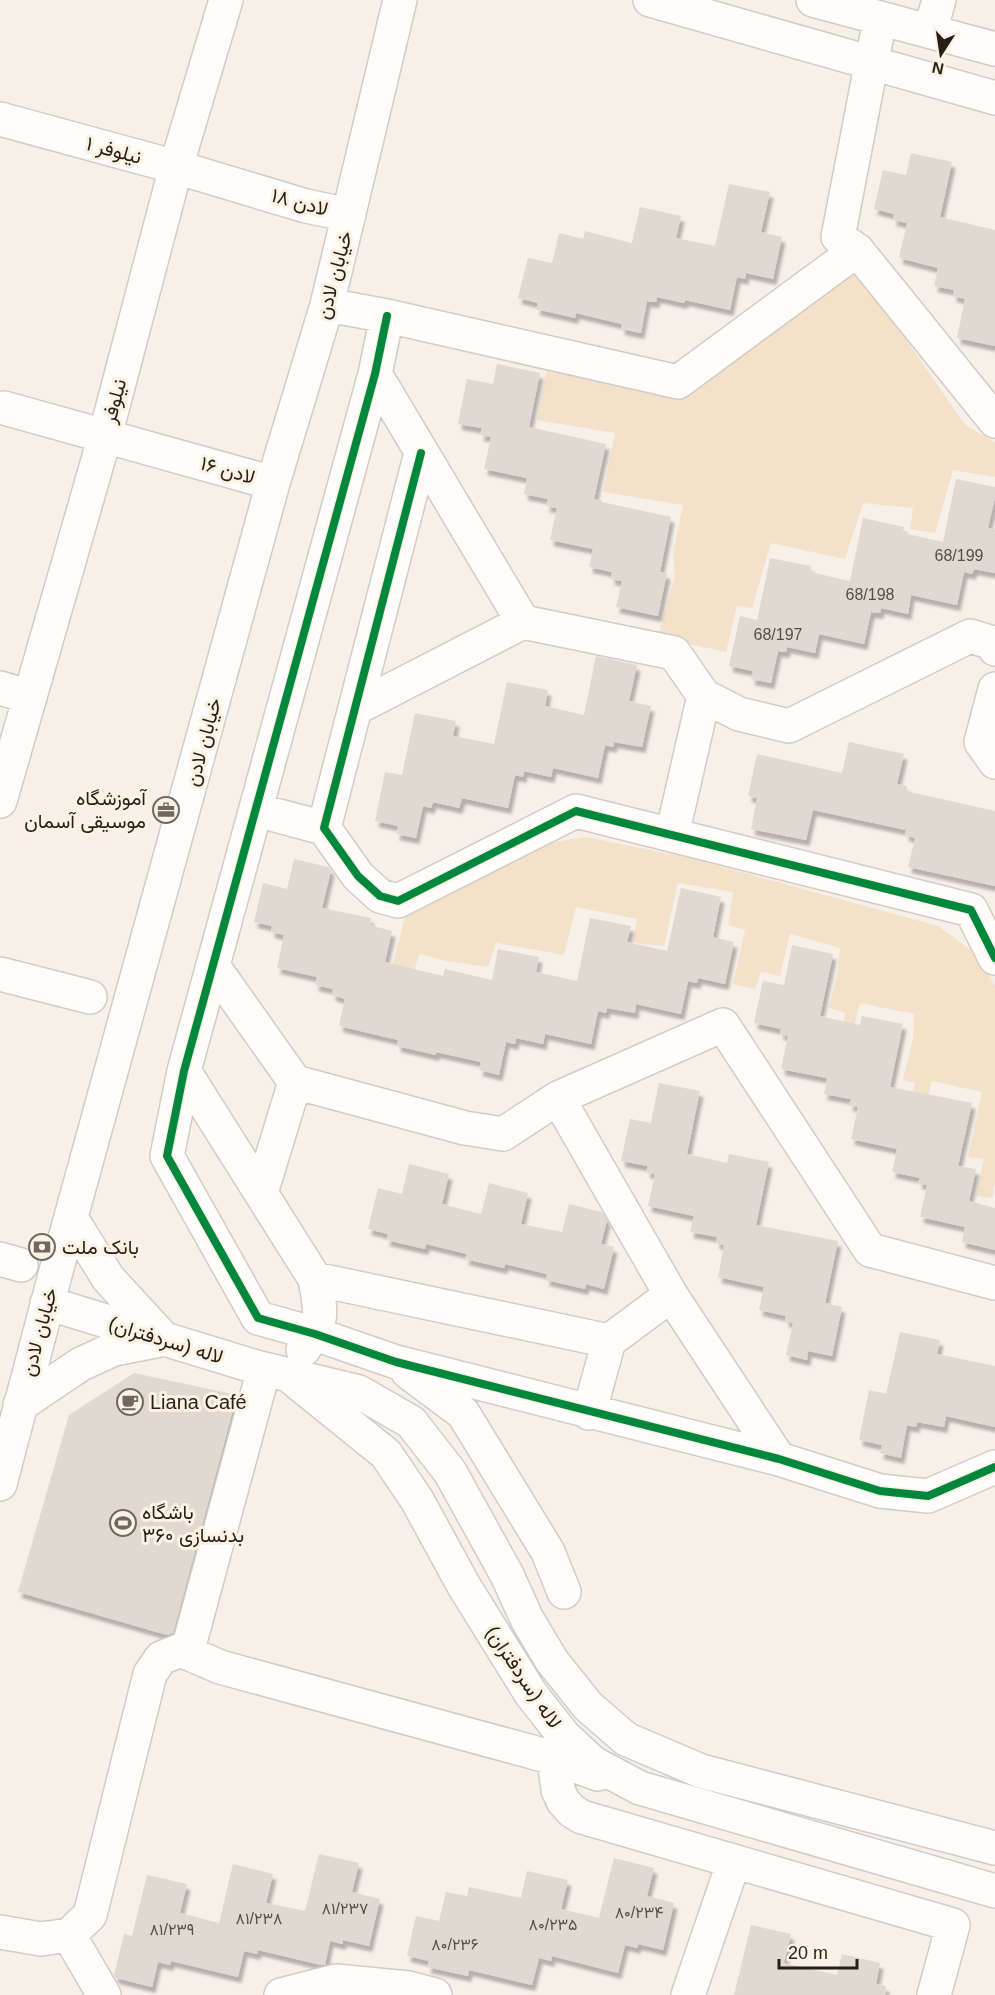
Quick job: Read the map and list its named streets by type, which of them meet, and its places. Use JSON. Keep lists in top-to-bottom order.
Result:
{
  "streets": {
    "street": [
      "۱ نیلوفر",
      "۱۸ لادن",
      "خیابان لادن",
      "نیلوفر",
      "۱۶ لادن",
      "لاله (سردفتران)"
    ]
  },
  "crossings": [
    ["۱ نیلوفر", "۱۸ لادن"],
    ["۱ نیلوفر", "نیلوفر"],
    ["۱۸ لادن", "خیابان لادن"],
    ["خیابان لادن", "۱۶ لادن"],
    ["خیابان لادن", "لاله (سردفتران)"],
    ["نیلوفر", "۱۶ لادن"]
  ],
  "places": {
    "office": ["آموزشگاه موسیقی آسمان"],
    "bank": ["بانک ملت"],
    "cafe": ["Liana Café"],
    "sports": ["باشگاه بدنسازی ۳۶۰"]
  },
  "house_numbers": [
    "68/199",
    "68/198",
    "68/197",
    "۸۱/۲۳۷",
    "۸۰/۲۳۴",
    "۸۱/۲۳۸",
    "۸۰/۲۳۵",
    "۸۱/۲۳۹",
    "۸۰/۲۳۶"
  ],
  "scale_bar": "20 m",
  "north": "bottom"
}
